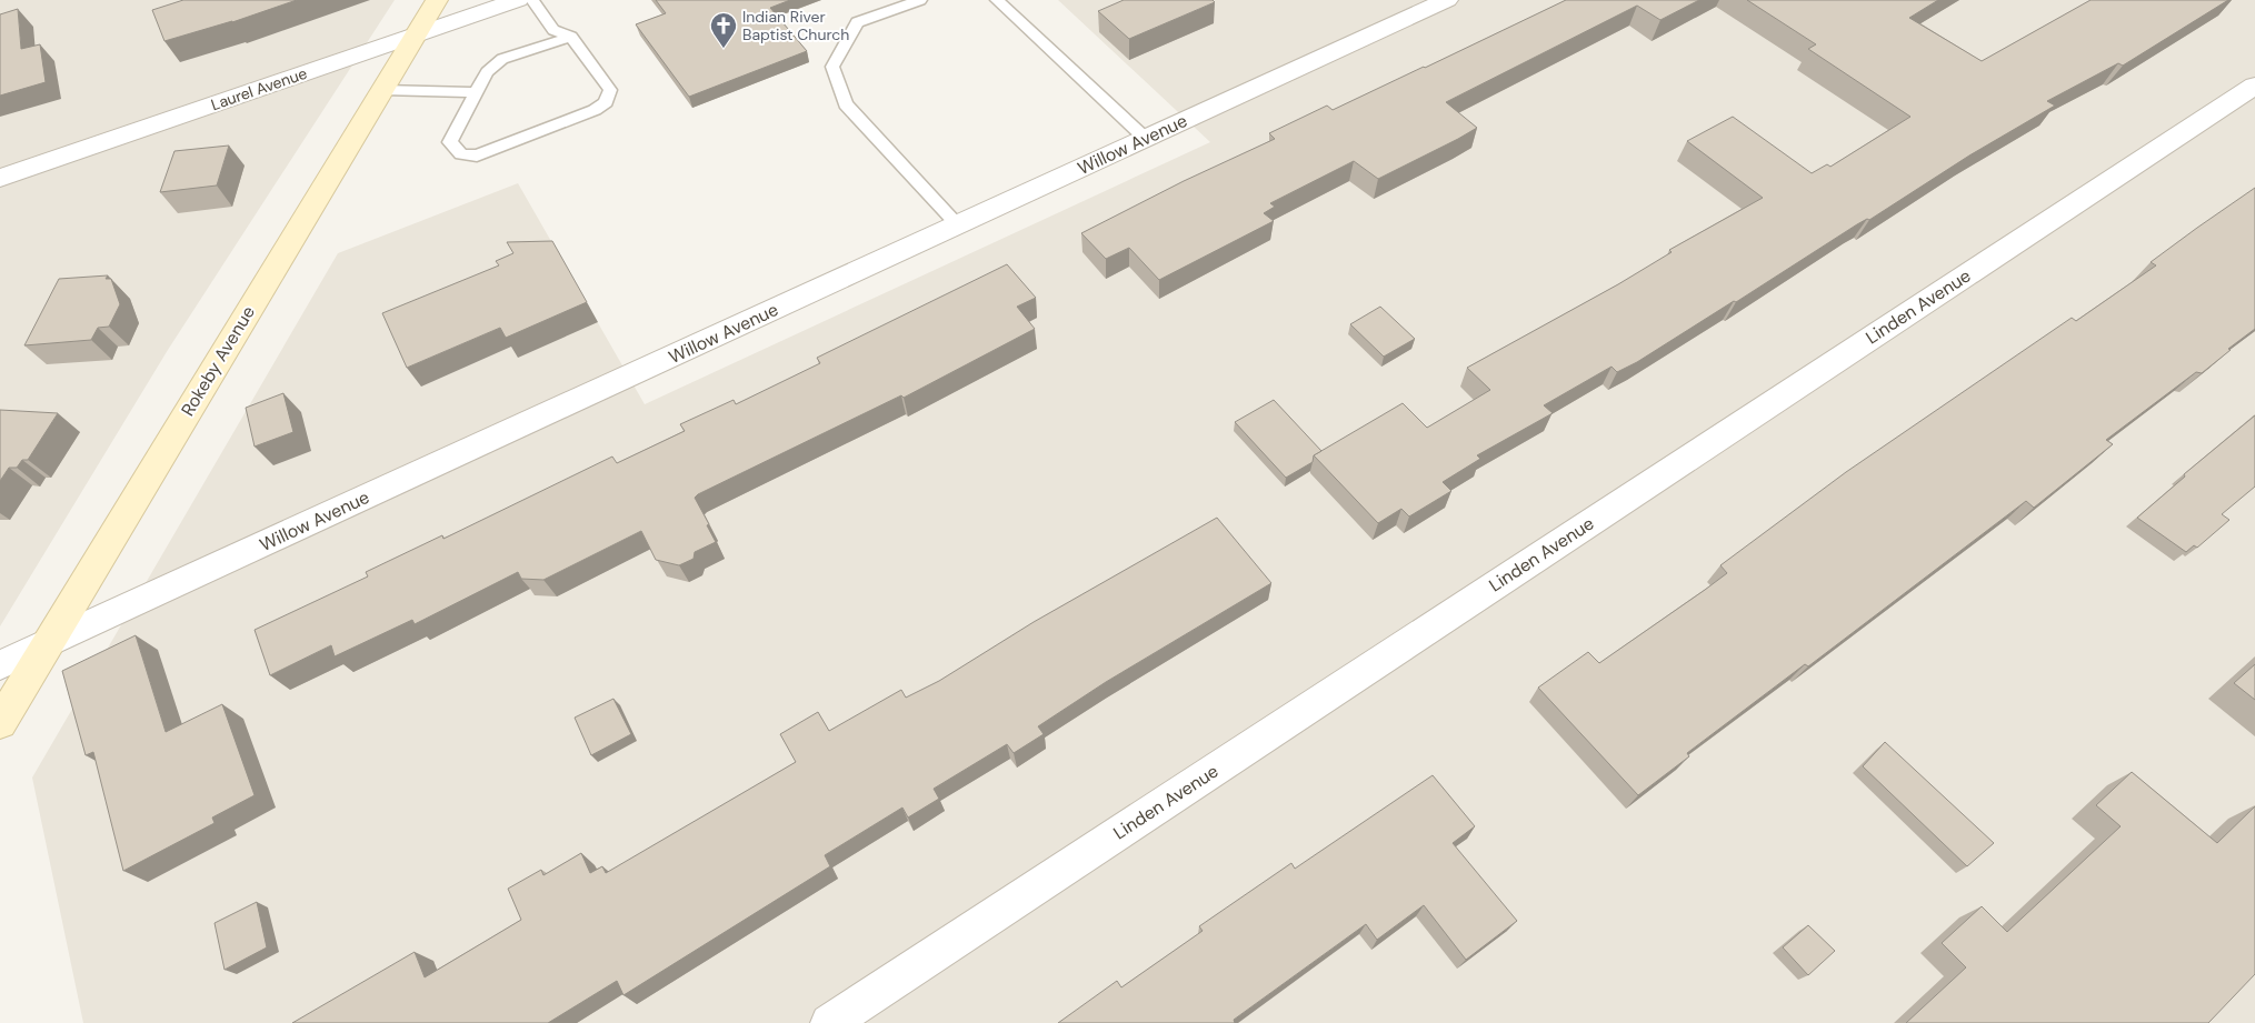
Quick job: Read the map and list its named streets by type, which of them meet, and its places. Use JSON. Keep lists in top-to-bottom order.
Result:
{
  "streets": {
    "street": [
      "Laurel Avenue",
      "Willow Avenue",
      "Linden Avenue",
      "Rokeby Avenue"
    ]
  },
  "crossings": [
    ["Laurel Avenue", "Rokeby Avenue"],
    ["Willow Avenue", "Rokeby Avenue"]
  ],
  "places": {
    "church": ["Indian River Baptist Church"]
  }
}
